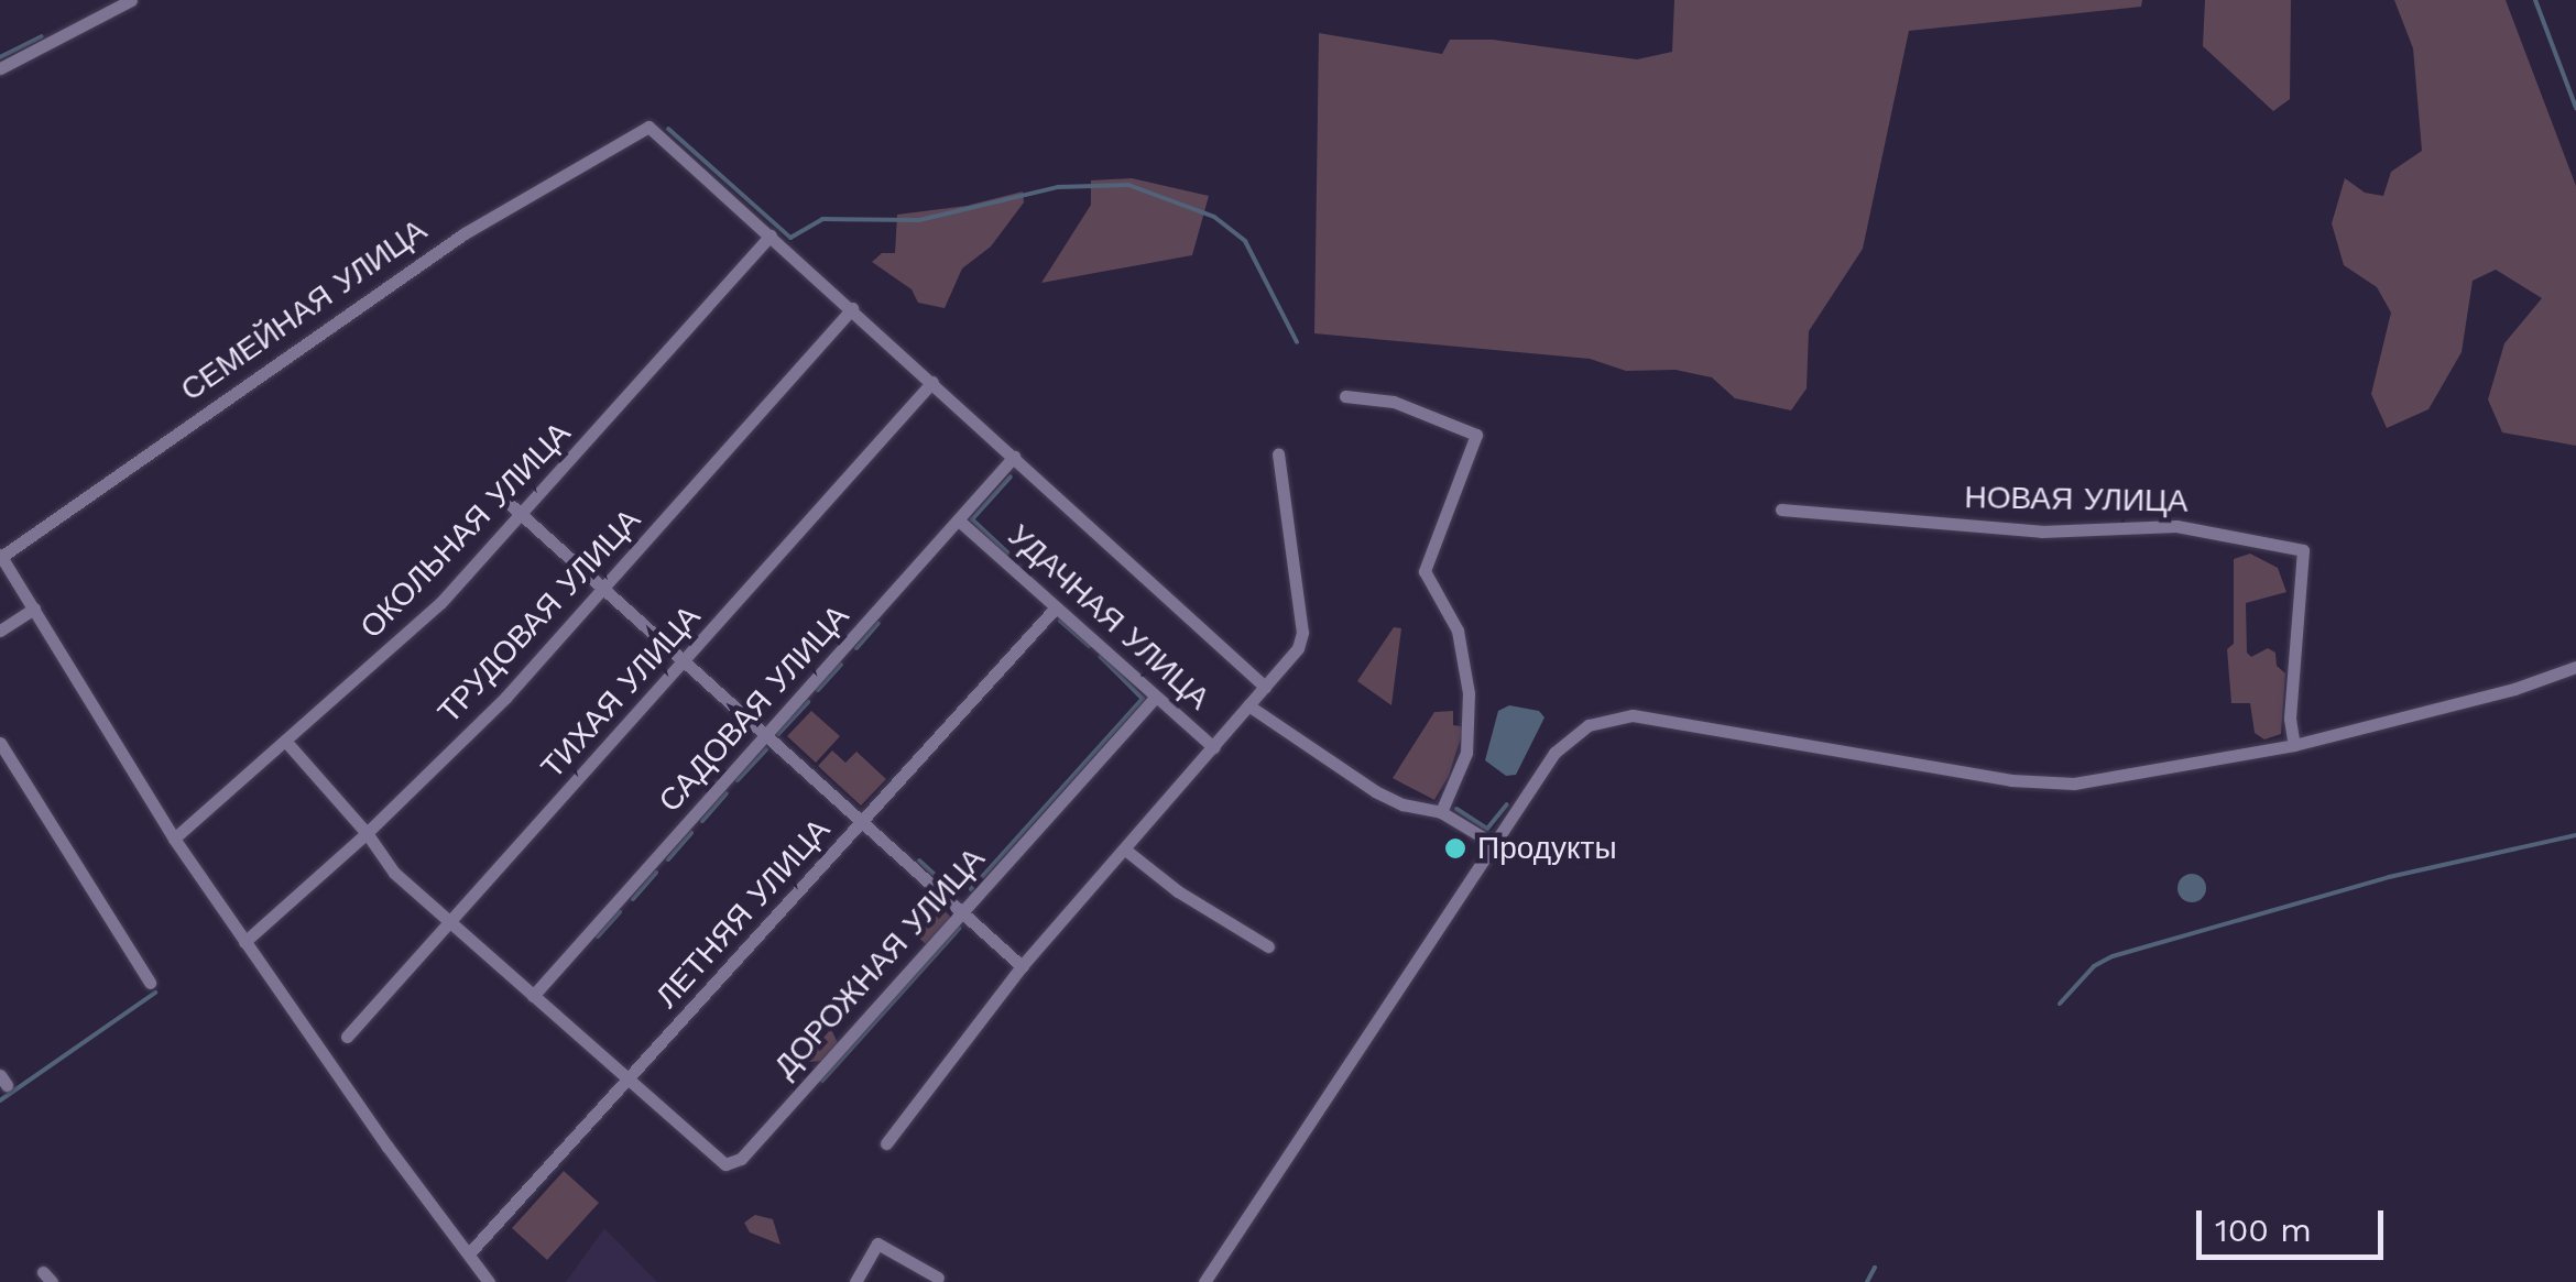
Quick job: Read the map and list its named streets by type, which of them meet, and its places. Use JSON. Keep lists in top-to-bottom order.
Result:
{
  "streets": {
    "street": [
      "СЕМЕЙНАЯ УЛИЦА",
      "НОВАЯ УЛИЦА",
      "ОКОЛЬНАЯ УЛИЦА",
      "ТРУДОВАЯ УЛИЦА",
      "УДАЧНАЯ УЛИЦА",
      "ТИХАЯ УЛИЦА",
      "САДОВАЯ УЛИЦА",
      "ЛЕТНЯЯ УЛИЦА",
      "ДОРОЖНАЯ УЛИЦА"
    ]
  },
  "crossings": [
    ["СЕМЕЙНАЯ УЛИЦА", "ОКОЛЬНАЯ УЛИЦА"],
    ["ОКОЛЬНАЯ УЛИЦА", "ДОРОЖНАЯ УЛИЦА"],
    ["ТРУДОВАЯ УЛИЦА", "ДОРОЖНАЯ УЛИЦА"],
    ["УДАЧНАЯ УЛИЦА", "САДОВАЯ УЛИЦА"],
    ["УДАЧНАЯ УЛИЦА", "ЛЕТНЯЯ УЛИЦА"],
    ["УДАЧНАЯ УЛИЦА", "ДОРОЖНАЯ УЛИЦА"],
    ["ТИХАЯ УЛИЦА", "ДОРОЖНАЯ УЛИЦА"],
    ["САДОВАЯ УЛИЦА", "ДОРОЖНАЯ УЛИЦА"],
    ["ЛЕТНЯЯ УЛИЦА", "ДОРОЖНАЯ УЛИЦА"]
  ],
  "places": ["Продукты"],
  "scale_bar": "100 m"
}
